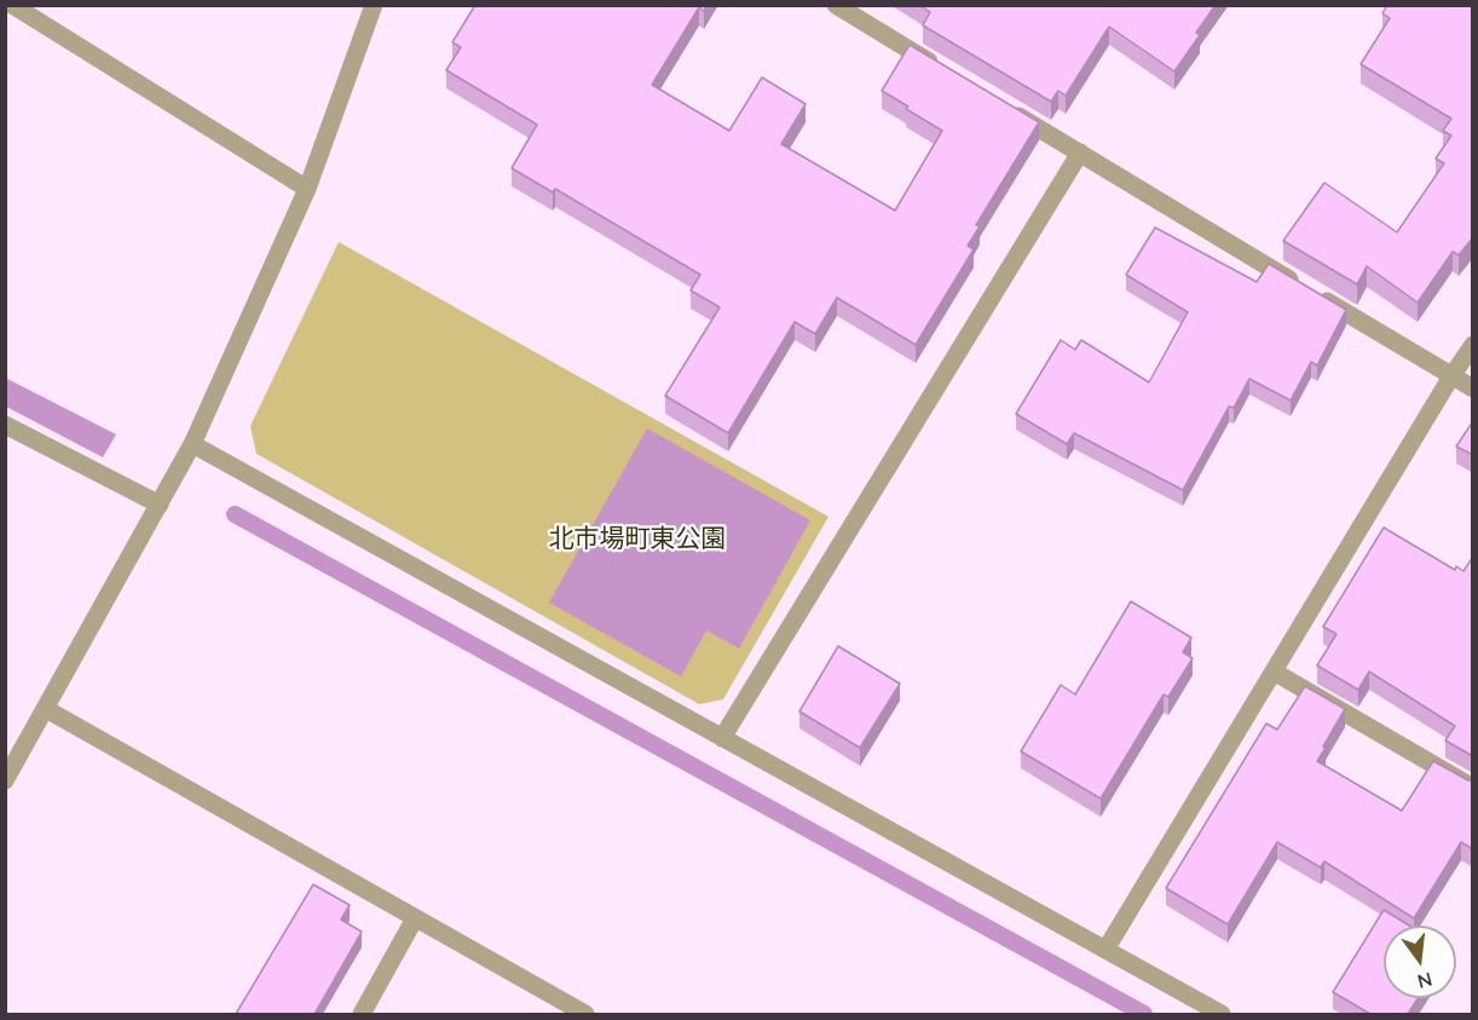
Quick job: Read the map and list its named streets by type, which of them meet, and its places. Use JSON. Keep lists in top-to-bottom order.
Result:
{
  "parks": ["北市場町東公園"],
  "north": "bottom"
}
